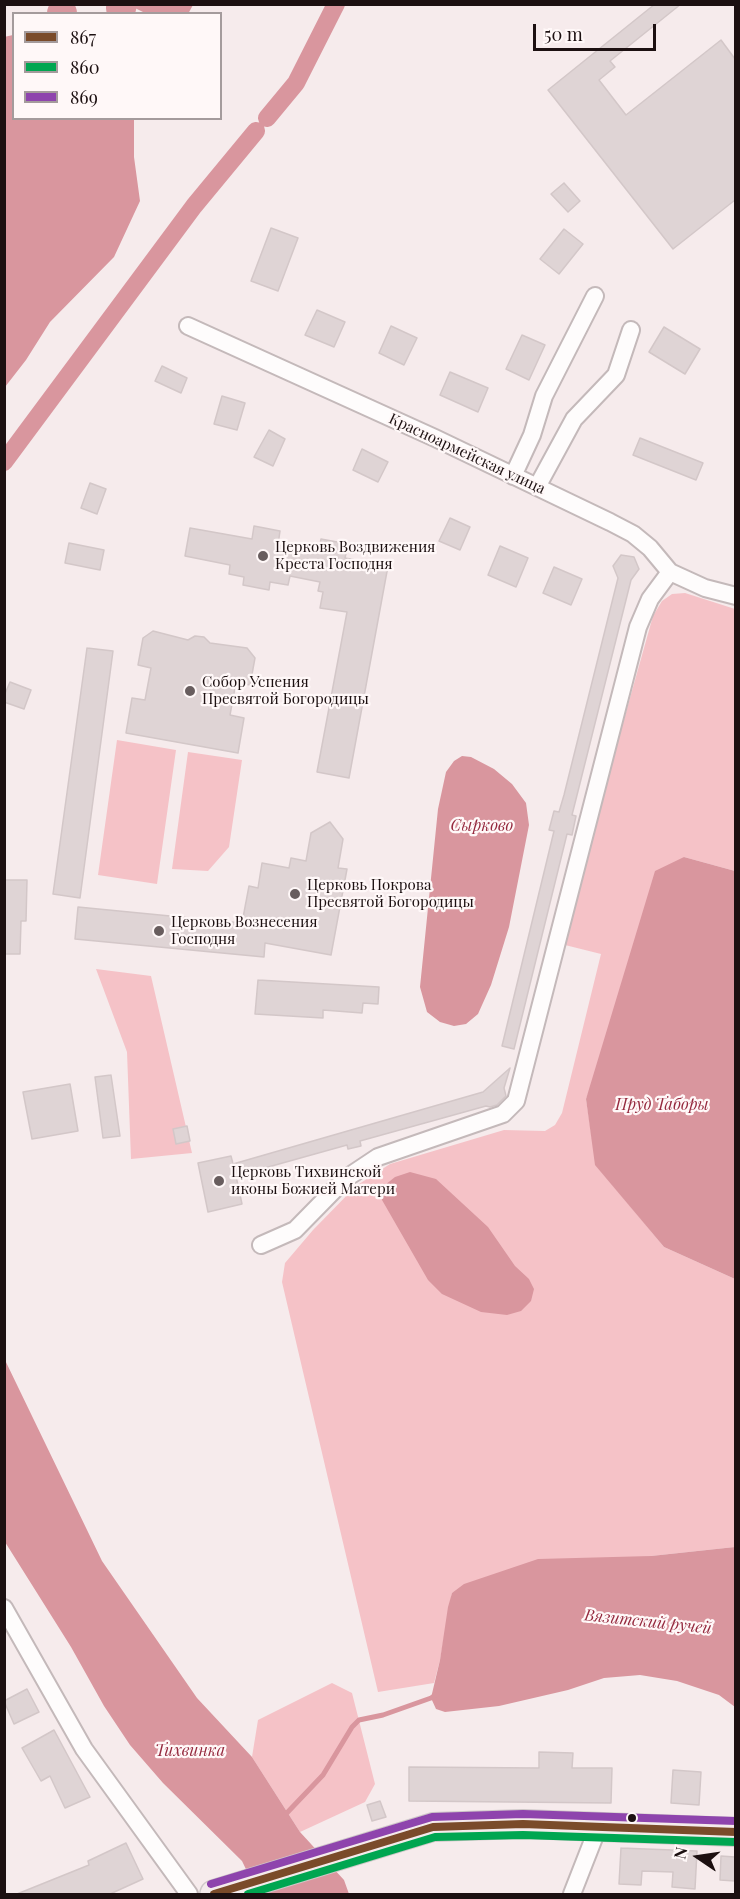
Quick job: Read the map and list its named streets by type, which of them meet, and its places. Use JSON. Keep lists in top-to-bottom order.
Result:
{
  "streets": {
    "street": ["Красноармейская улица"]
  },
  "water": [
    "Сырково",
    "Пруд Таборы",
    "Вязитский ручей",
    "Тихвинка"
  ],
  "places": [
    "Церковь Воздвижения Креста Господня",
    "Собор Успения Пресвятой Богородицы",
    "Церковь Покрова Пресвятой Богородицы",
    "Церковь Вознесения Господня",
    "Церковь Тихвинской иконы Божией Матери"
  ],
  "lines": ["transit line 869", "transit line 867", "transit line 860"],
  "legend": ["867", "860", "869"],
  "scale_bar": "50 m",
  "north": "left"
}
